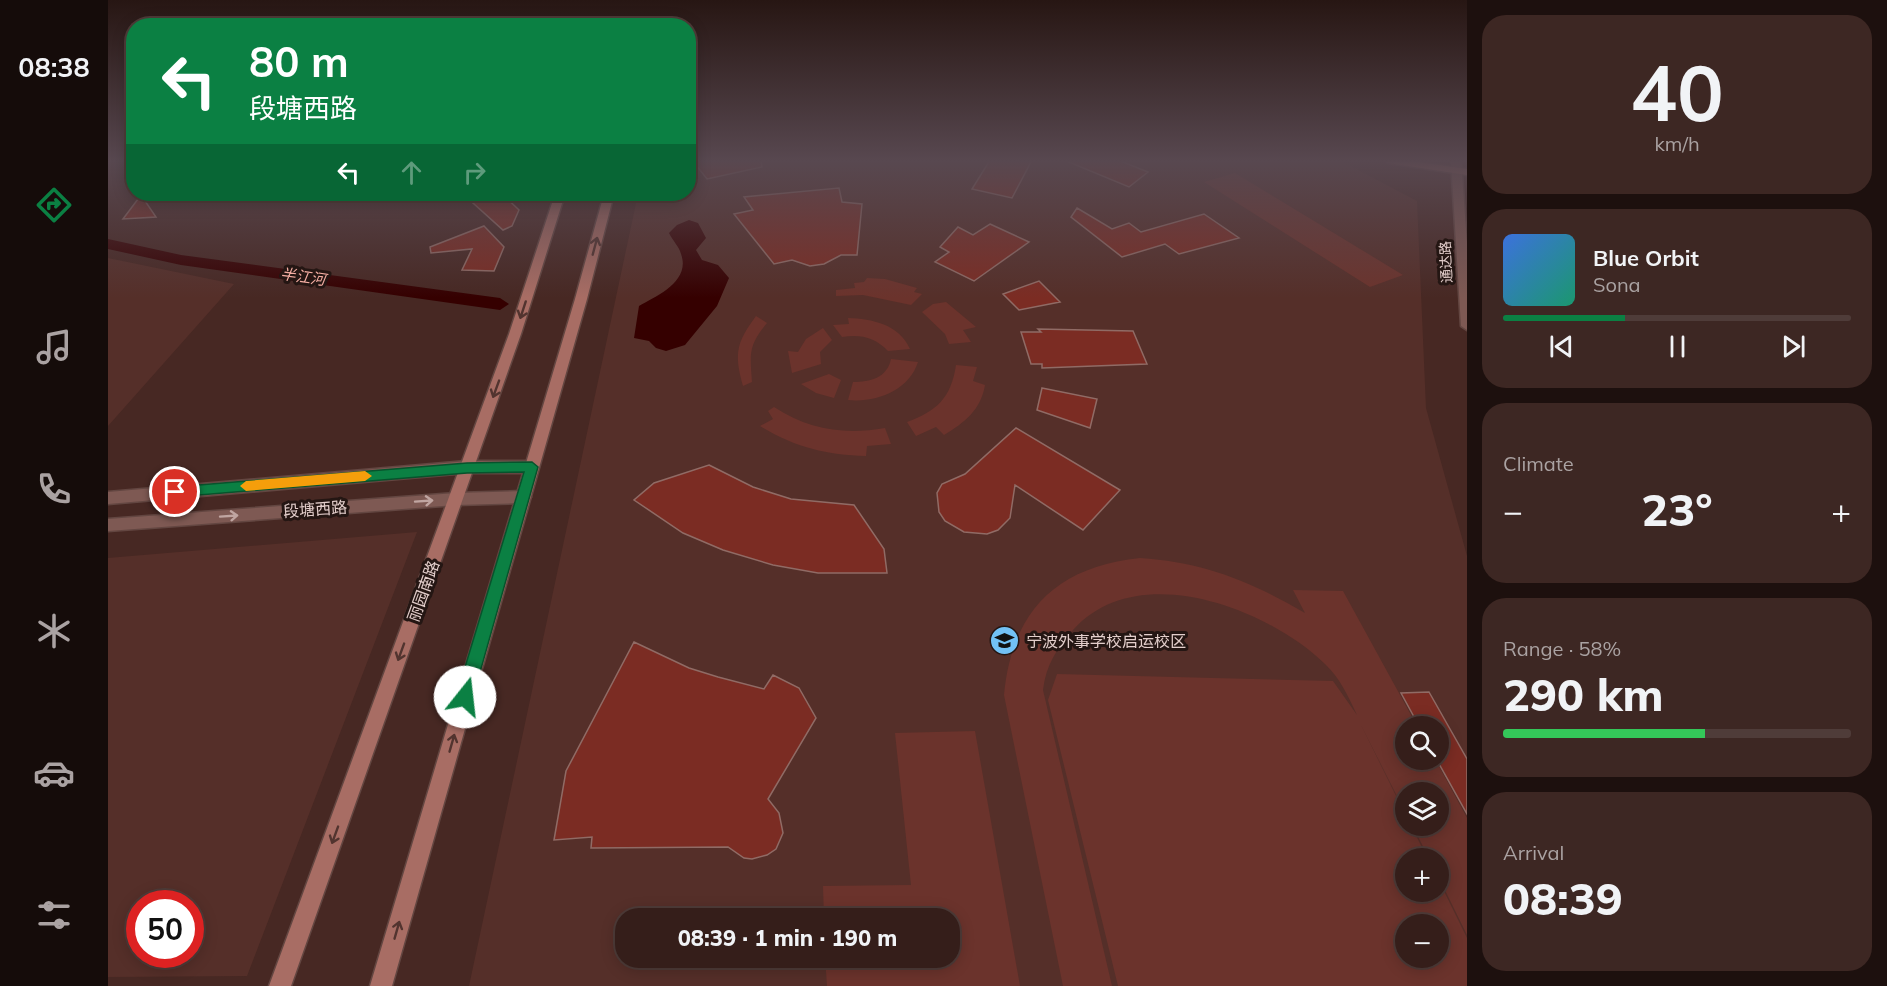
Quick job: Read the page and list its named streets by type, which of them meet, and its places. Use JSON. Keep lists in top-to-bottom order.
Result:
{
  "streets": {
    "main road": ["丽园南路"],
    "street": ["通达路", "段塘西路"]
  },
  "crossings": [
    ["段塘西路", "丽园南路"]
  ],
  "water": ["半江河"],
  "places": {
    "school or university": ["宁波外事学校启运校区"]
  },
  "page": {
    "tabs": "08:38",
    "tile": [
      ["40", "km/h"],
      "Climate",
      ["Range · 58%", "290 km"],
      ["Arrival", "08:39"]
    ],
    "turn": ["80 m", "段塘西路"],
    "song": ["Blue Orbit", "Sona"],
    "heat": ["−", "23°", "+"],
    "map_buttons": ["+", "−"],
    "limit": "50",
    "trip": "08:39 · 1 min · 190 m"
  }
}
